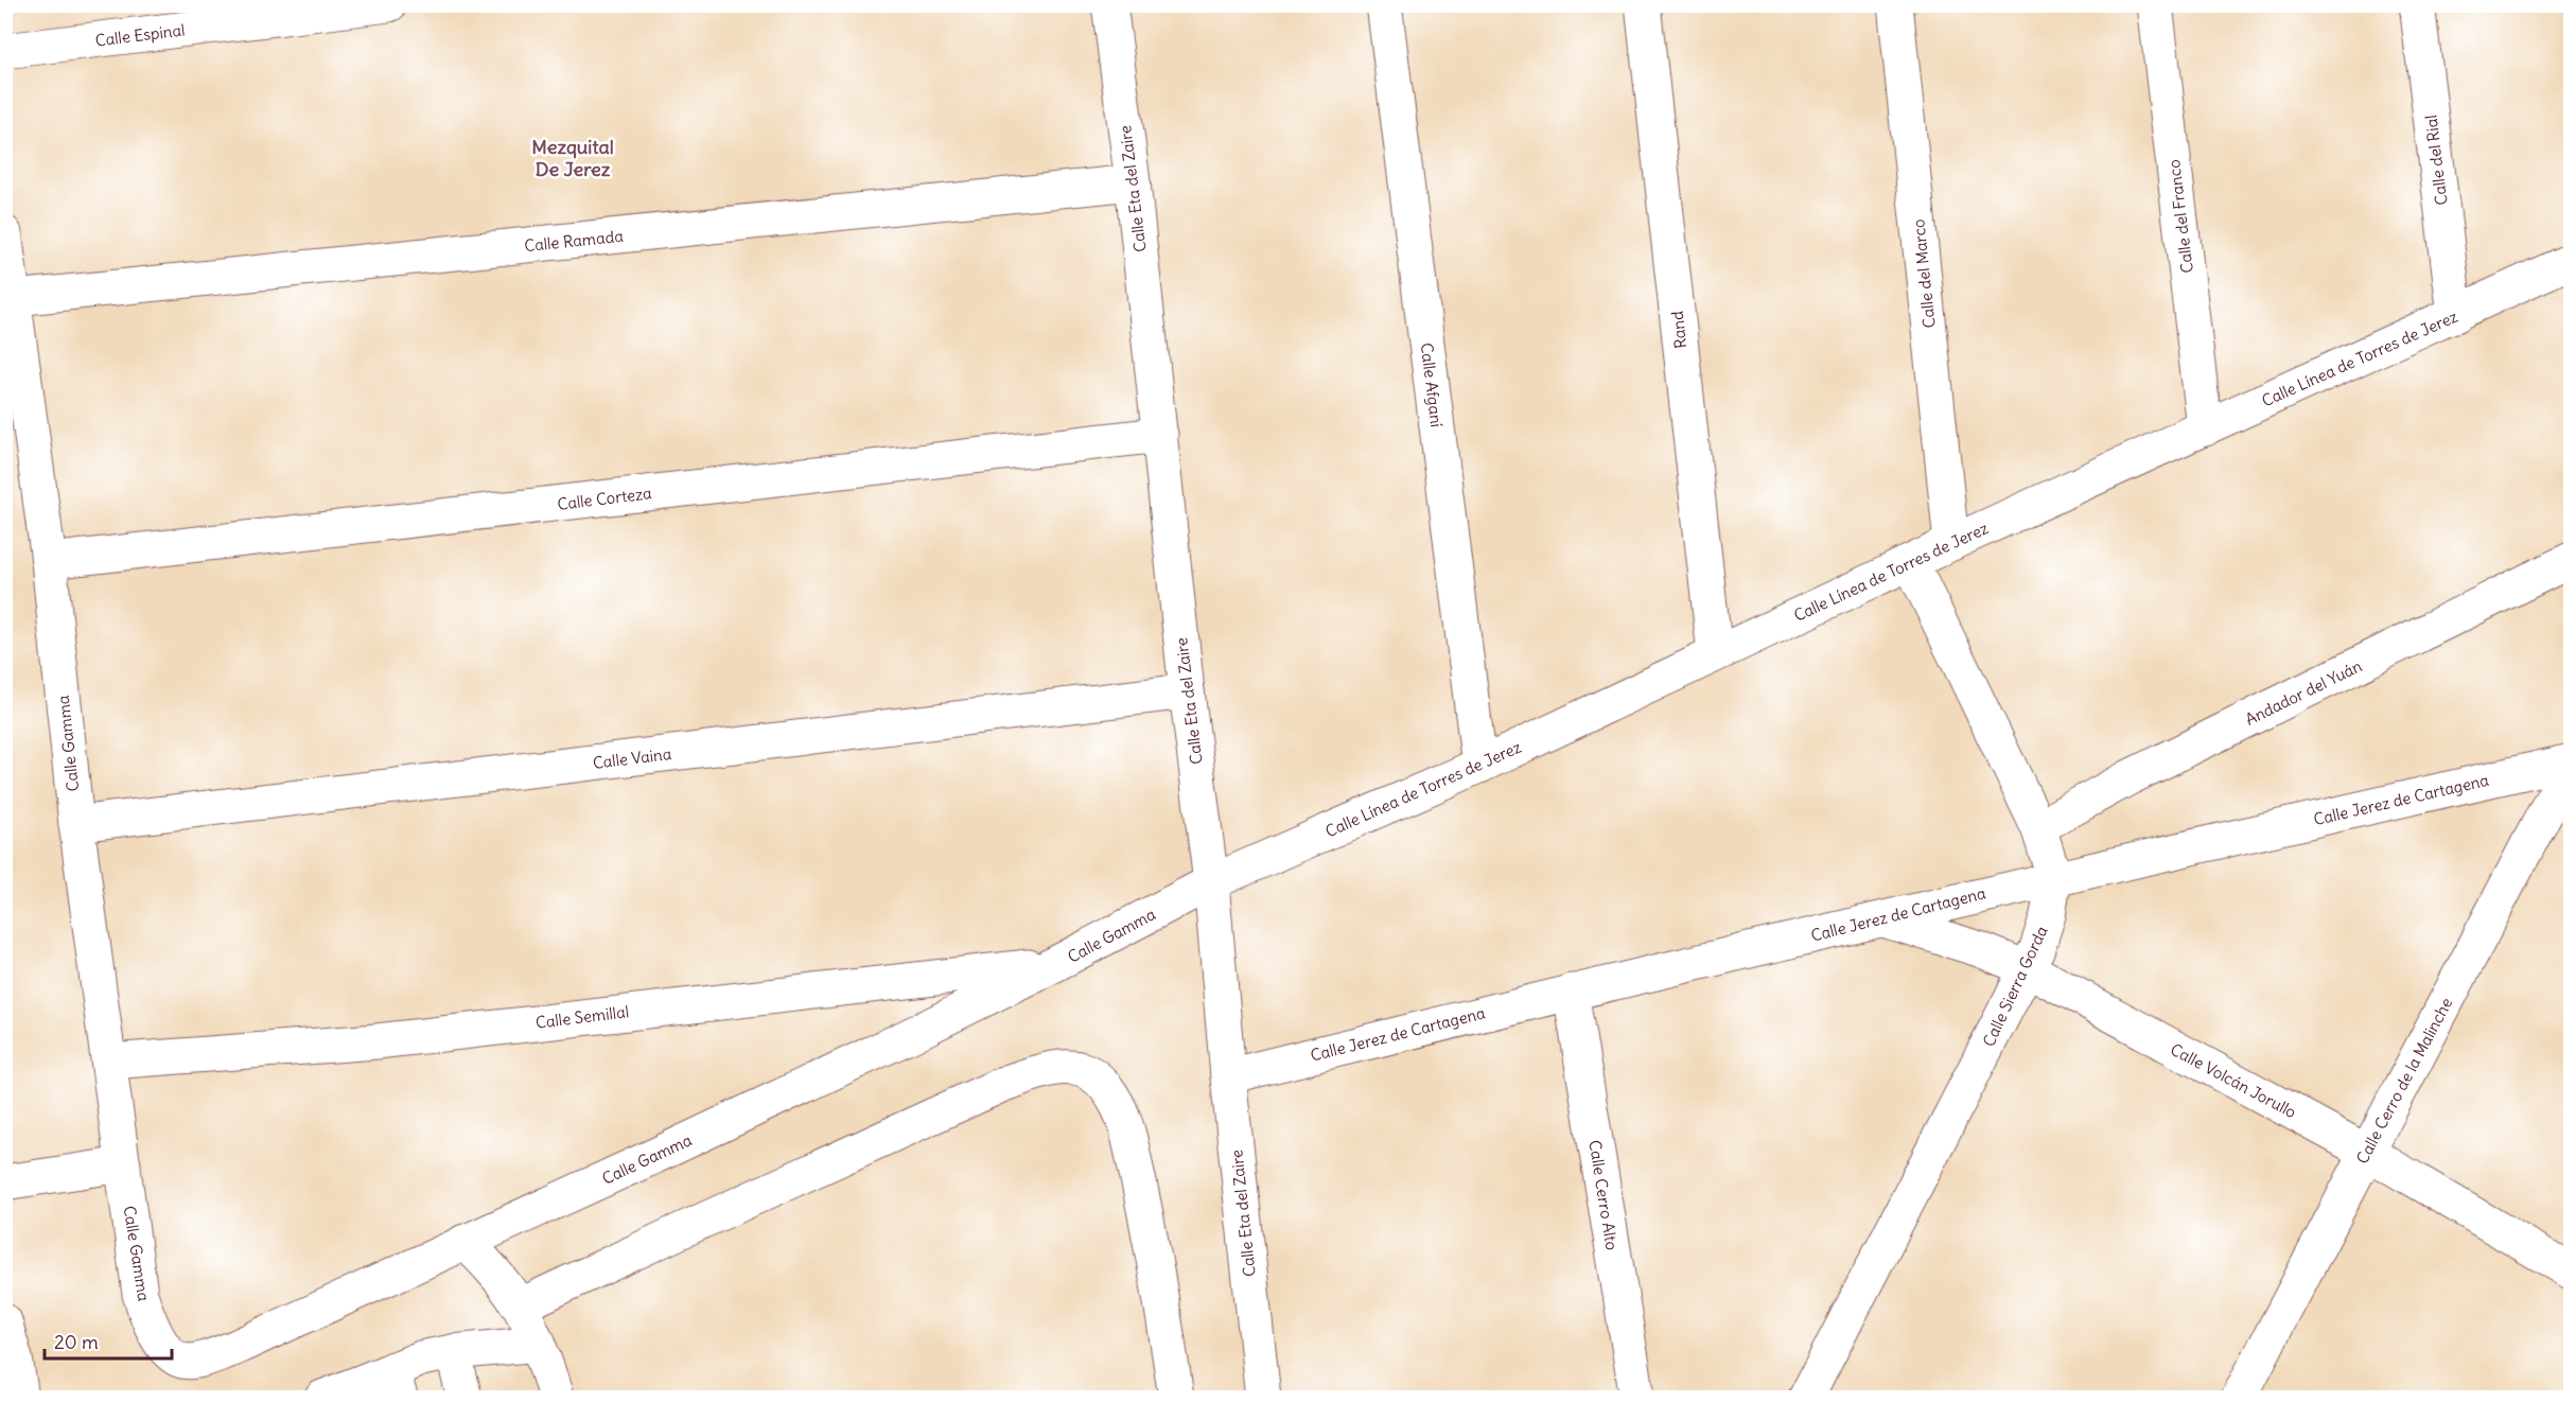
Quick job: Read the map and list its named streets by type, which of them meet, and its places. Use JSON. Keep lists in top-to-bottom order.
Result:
{
  "streets": {
    "street": [
      "Calle Espinal",
      "Calle del Rial",
      "Calle Eta del Zaire",
      "Calle del Franco",
      "Calle Ramada",
      "Calle del Marco",
      "Rand",
      "Calle Línea de Torres de Jerez",
      "Calle Afganí",
      "Calle Corteza",
      "Andador del Yuán",
      "Calle Gamma",
      "Calle Vaina",
      "Calle Jerez de Cartagena",
      "Calle Sierra Gorda",
      "Calle Semillal",
      "Calle Volcán Jorullo",
      "Calle Cerro de la Malinche",
      "Calle Cerro Alto"
    ]
  },
  "crossings": [
    ["Calle del Rial", "Calle Línea de Torres de Jerez"],
    ["Calle Eta del Zaire", "Calle Ramada"],
    ["Calle Eta del Zaire", "Calle Línea de Torres de Jerez"],
    ["Calle Eta del Zaire", "Calle Corteza"],
    ["Calle Eta del Zaire", "Calle Gamma"],
    ["Calle Eta del Zaire", "Calle Vaina"],
    ["Calle Eta del Zaire", "Calle Jerez de Cartagena"],
    ["Calle del Franco", "Calle Línea de Torres de Jerez"],
    ["Calle Ramada", "Calle Gamma"],
    ["Calle del Marco", "Calle Línea de Torres de Jerez"],
    ["Rand", "Calle Línea de Torres de Jerez"],
    ["Calle Línea de Torres de Jerez", "Calle Afganí"],
    ["Calle Línea de Torres de Jerez", "Calle Gamma"],
    ["Calle Línea de Torres de Jerez", "Calle Sierra Gorda"],
    ["Calle Corteza", "Calle Gamma"],
    ["Andador del Yuán", "Calle Sierra Gorda"],
    ["Calle Gamma", "Calle Vaina"],
    ["Calle Gamma", "Calle Semillal"],
    ["Calle Jerez de Cartagena", "Calle Sierra Gorda"],
    ["Calle Jerez de Cartagena", "Calle Volcán Jorullo"],
    ["Calle Jerez de Cartagena", "Calle Cerro de la Malinche"],
    ["Calle Jerez de Cartagena", "Calle Cerro Alto"],
    ["Calle Sierra Gorda", "Calle Volcán Jorullo"],
    ["Calle Volcán Jorullo", "Calle Cerro de la Malinche"]
  ],
  "districts": ["Mezquital De Jerez"],
  "scale_bar": "20 m"
}
